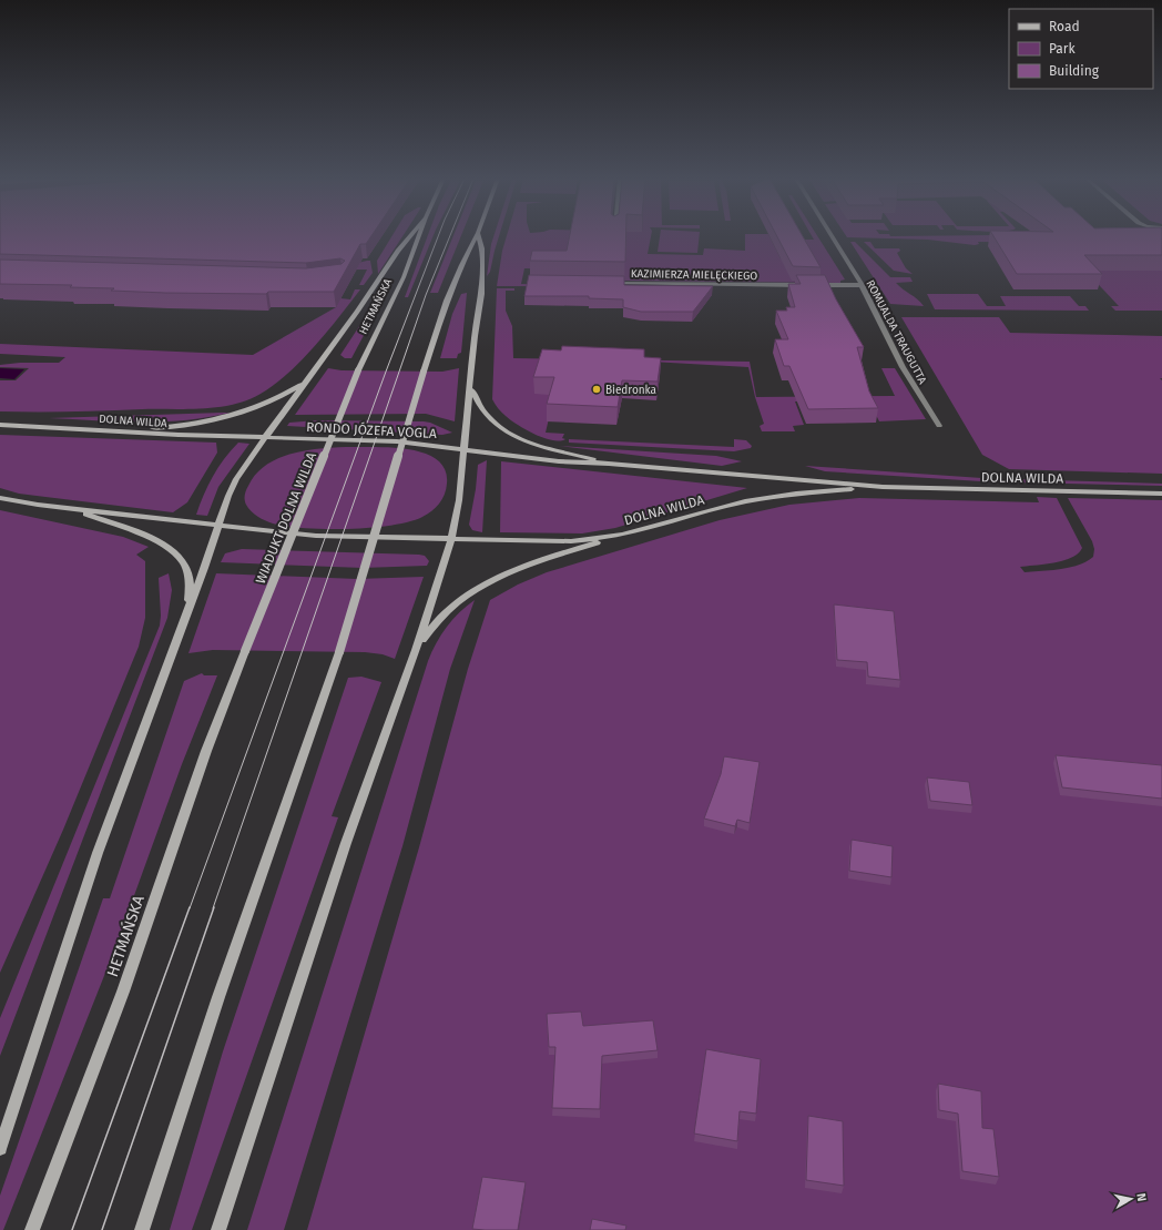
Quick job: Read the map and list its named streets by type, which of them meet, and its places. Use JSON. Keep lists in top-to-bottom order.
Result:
{
  "streets": {
    "main road": [
      "HETMAŃSKA",
      "DOLNA WILDA",
      "RONDO JÓZEFA VOGLA",
      "WIADUKT DOLNA WILDA"
    ],
    "street": ["KAZIMIERZA MIELĘCKIEGO", "ROMUALDA TRAUGUTTA"]
  },
  "crossings": [
    ["KAZIMIERZA MIELĘCKIEGO", "ROMUALDA TRAUGUTTA"],
    ["HETMAŃSKA", "WIADUKT DOLNA WILDA"],
    ["DOLNA WILDA", "RONDO JÓZEFA VOGLA"]
  ],
  "places": ["Biedronka"],
  "legend": ["Road", "Park", "Building"],
  "north": "right"
}
